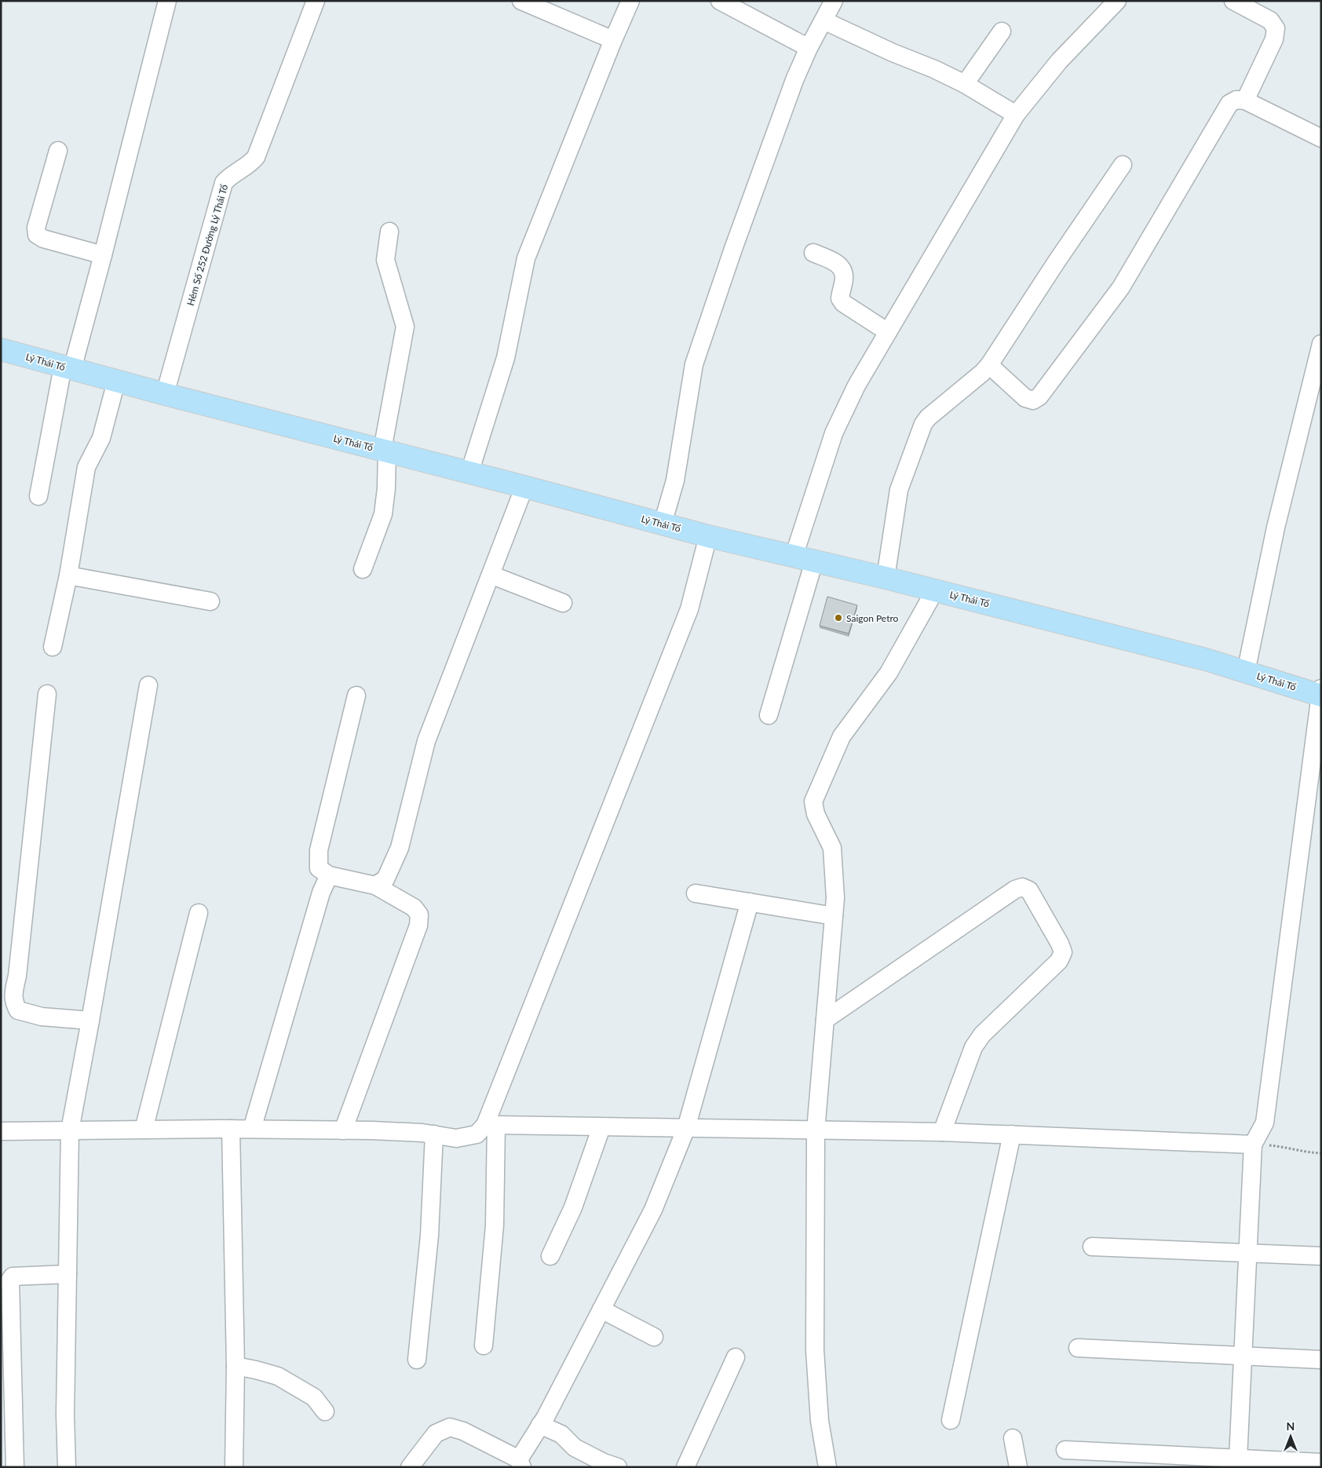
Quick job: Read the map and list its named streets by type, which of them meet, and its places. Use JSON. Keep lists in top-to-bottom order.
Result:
{
  "streets": {
    "main road": ["Lý Thái Tổ"],
    "street": ["Hẻm Số 252 Đường Lý Thái Tổ"]
  },
  "crossings": [
    ["Hẻm Số 252 Đường Lý Thái Tổ", "Lý Thái Tổ"]
  ],
  "places": ["Saigon Petro"],
  "north": "top"
}
